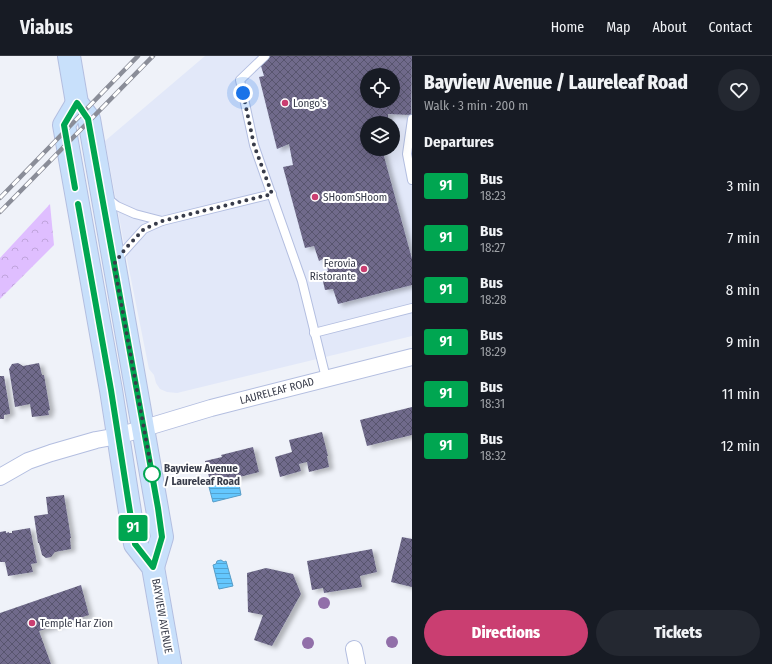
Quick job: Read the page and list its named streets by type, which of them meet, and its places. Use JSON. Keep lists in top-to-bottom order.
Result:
{
  "streets": {
    "main road": ["BAYVIEW AVENUE"],
    "street": ["LAURELEAF ROAD"]
  },
  "crossings": [
    ["LAURELEAF ROAD", "BAYVIEW AVENUE"]
  ],
  "places": [
    "Longo's",
    "SHoomSHoom",
    "Ferovia Ristorante",
    "Bayview Avenue / Laureleaf Road",
    "Temple Har Zion"
  ],
  "lines": ["bus line 91"],
  "page": {
    "header": "Viabus",
    "nav": [
      "Home",
      "Map",
      "About",
      "Contact"
    ],
    "on_map": "91",
    "heading": [
      ["Bayview Avenue / Laureleaf Road", "Walk · 3 min · 200 m"],
      "Departures"
    ],
    "list": [
      {
        "mark": "91",
        "name": "Bus",
        "note": "18:23",
        "value": "3 min"
      },
      {
        "mark": "91",
        "name": "Bus",
        "note": "18:27",
        "value": "7 min"
      },
      {
        "mark": "91",
        "name": "Bus",
        "note": "18:28",
        "value": "8 min"
      },
      {
        "mark": "91",
        "name": "Bus",
        "note": "18:29",
        "value": "9 min"
      },
      {
        "mark": "91",
        "name": "Bus",
        "note": "18:31",
        "value": "11 min"
      },
      {
        "mark": "91",
        "name": "Bus",
        "note": "18:32",
        "value": "12 min"
      }
    ],
    "buttons": ["Directions", "Tickets"]
  }
}
